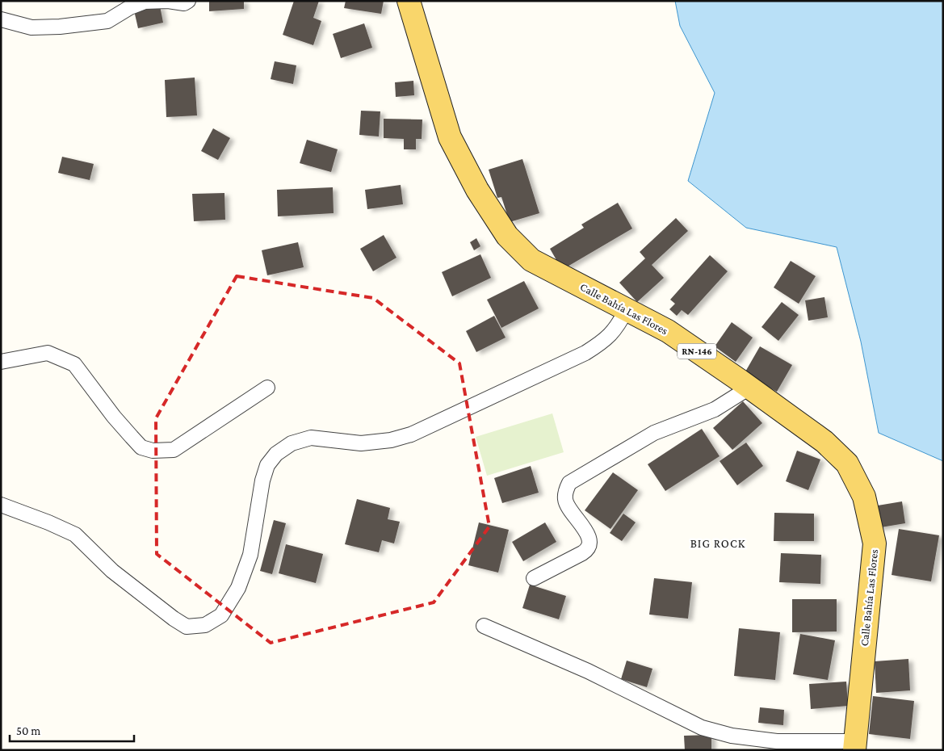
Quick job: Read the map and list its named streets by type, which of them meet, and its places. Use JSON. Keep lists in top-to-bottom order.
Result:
{
  "streets": {
    "main road": ["Calle Bahía Las Flores", "RN-146"]
  },
  "districts": ["BIG ROCK"],
  "scale_bar": "50 m"
}
